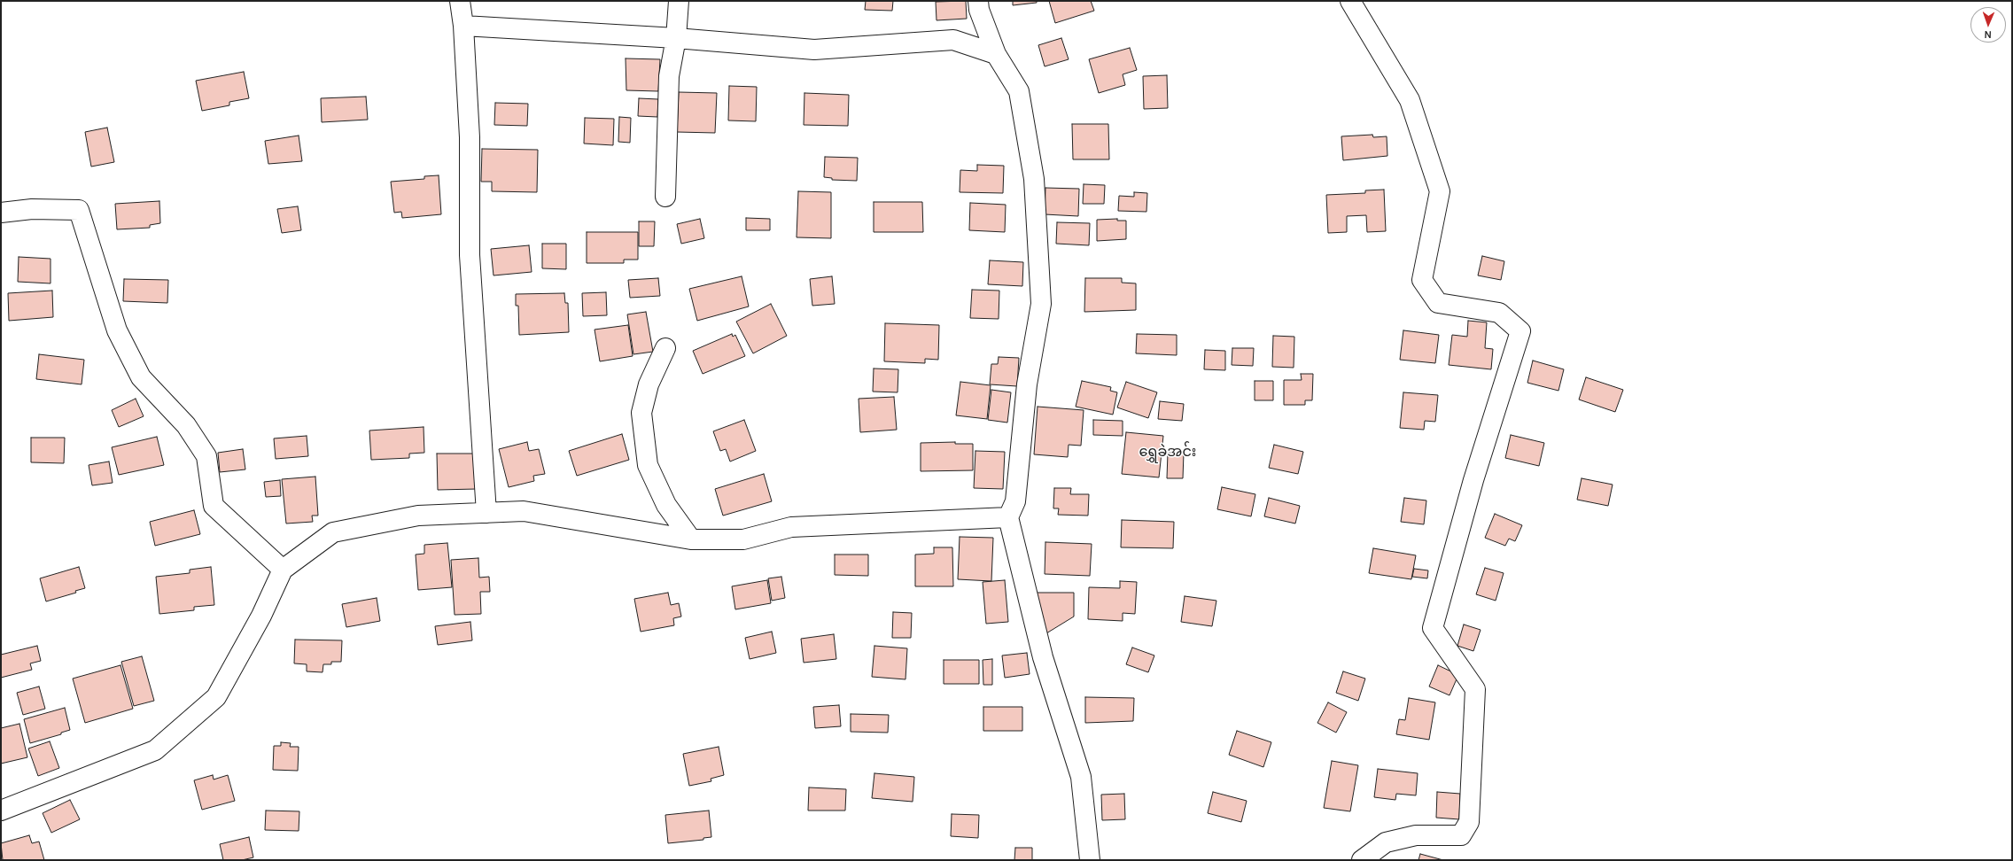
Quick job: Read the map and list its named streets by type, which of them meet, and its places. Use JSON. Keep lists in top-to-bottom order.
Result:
{
  "districts": ["ရွှေခဲအင်း"],
  "north": "bottom"
}
